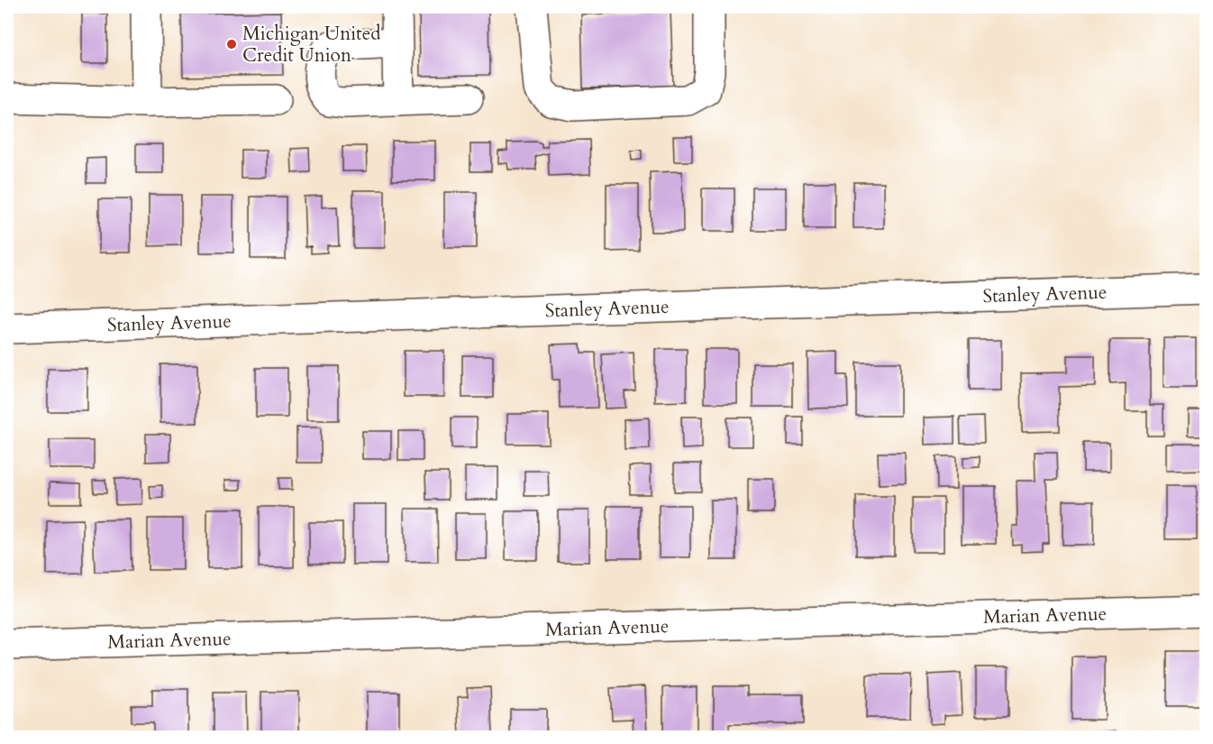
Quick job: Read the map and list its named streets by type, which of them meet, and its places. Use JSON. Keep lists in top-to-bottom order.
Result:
{
  "streets": {
    "street": ["Stanley Avenue", "Marian Avenue"]
  },
  "places": ["Michigan United Credit Union"]
}
